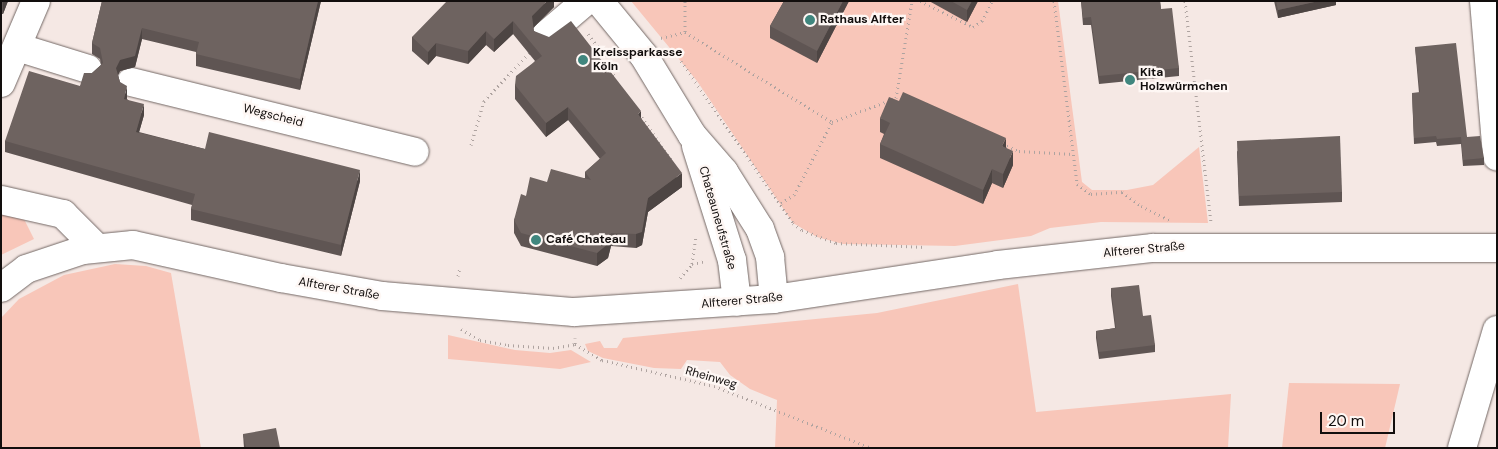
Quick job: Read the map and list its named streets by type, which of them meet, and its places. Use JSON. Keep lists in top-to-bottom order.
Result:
{
  "streets": {
    "street": ["Wegscheid", "Chateauneufstraße", "Alfterer Straße"],
    "path": ["Rheinweg"]
  },
  "crossings": [
    ["Chateauneufstraße", "Alfterer Straße"],
    ["Alfterer Straße", "Rheinweg"]
  ],
  "places": [
    "Rathaus Alfter",
    "Kreissparkasse Köln",
    "Kita Holzwürmchen",
    "Café Chateau"
  ],
  "scale_bar": "20 m"
}
